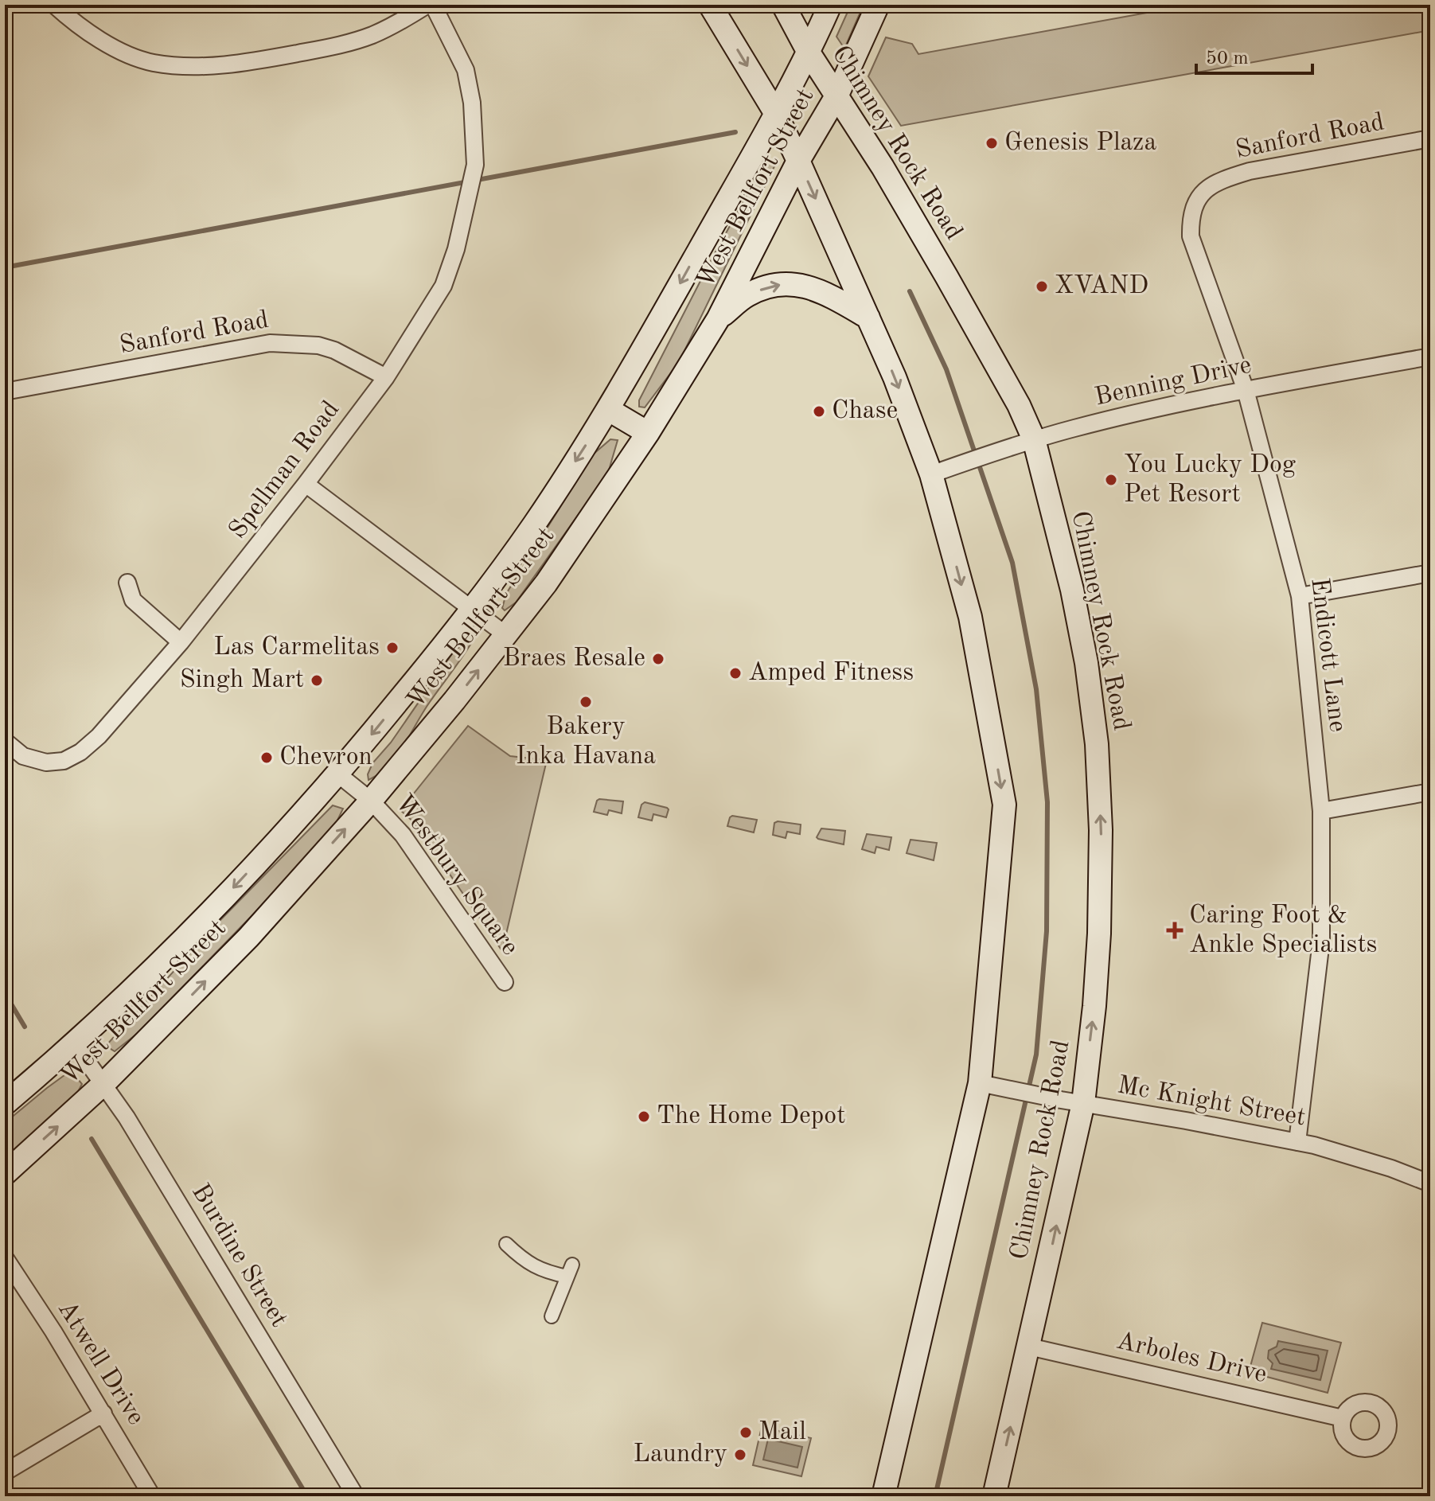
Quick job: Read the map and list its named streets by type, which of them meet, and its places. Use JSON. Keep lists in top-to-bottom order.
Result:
{
  "streets": {
    "main road": ["Chimney Rock Road", "West Bellfort Street"],
    "street": [
      "Sanford Road",
      "Benning Drive",
      "Spellman Road",
      "Endicott Lane",
      "Westbury Square",
      "Mc Knight Street",
      "Burdine Street",
      "Arboles Drive",
      "Atwell Drive"
    ]
  },
  "crossings": [
    ["Sanford Road", "Spellman Road"],
    ["Sanford Road", "Endicott Lane"],
    ["Chimney Rock Road", "West Bellfort Street"],
    ["Chimney Rock Road", "Benning Drive"],
    ["Chimney Rock Road", "Mc Knight Street"],
    ["Chimney Rock Road", "Arboles Drive"],
    ["West Bellfort Street", "Westbury Square"],
    ["West Bellfort Street", "Burdine Street"],
    ["Benning Drive", "Endicott Lane"],
    ["Endicott Lane", "Mc Knight Street"]
  ],
  "places": {
    "other": [
      "Genesis Plaza",
      "XVAND",
      "Chase",
      "You Lucky Dog Pet Resort",
      "Las Carmelitas",
      "Braes Resale",
      "Amped Fitness",
      "Singh Mart",
      "Bakery Inka Havana",
      "Chevron",
      "The Home Depot",
      "Mail",
      "Laundry"
    ],
    "health": ["Caring Foot & Ankle Specialists"]
  },
  "scale_bar": "50 m"
}
